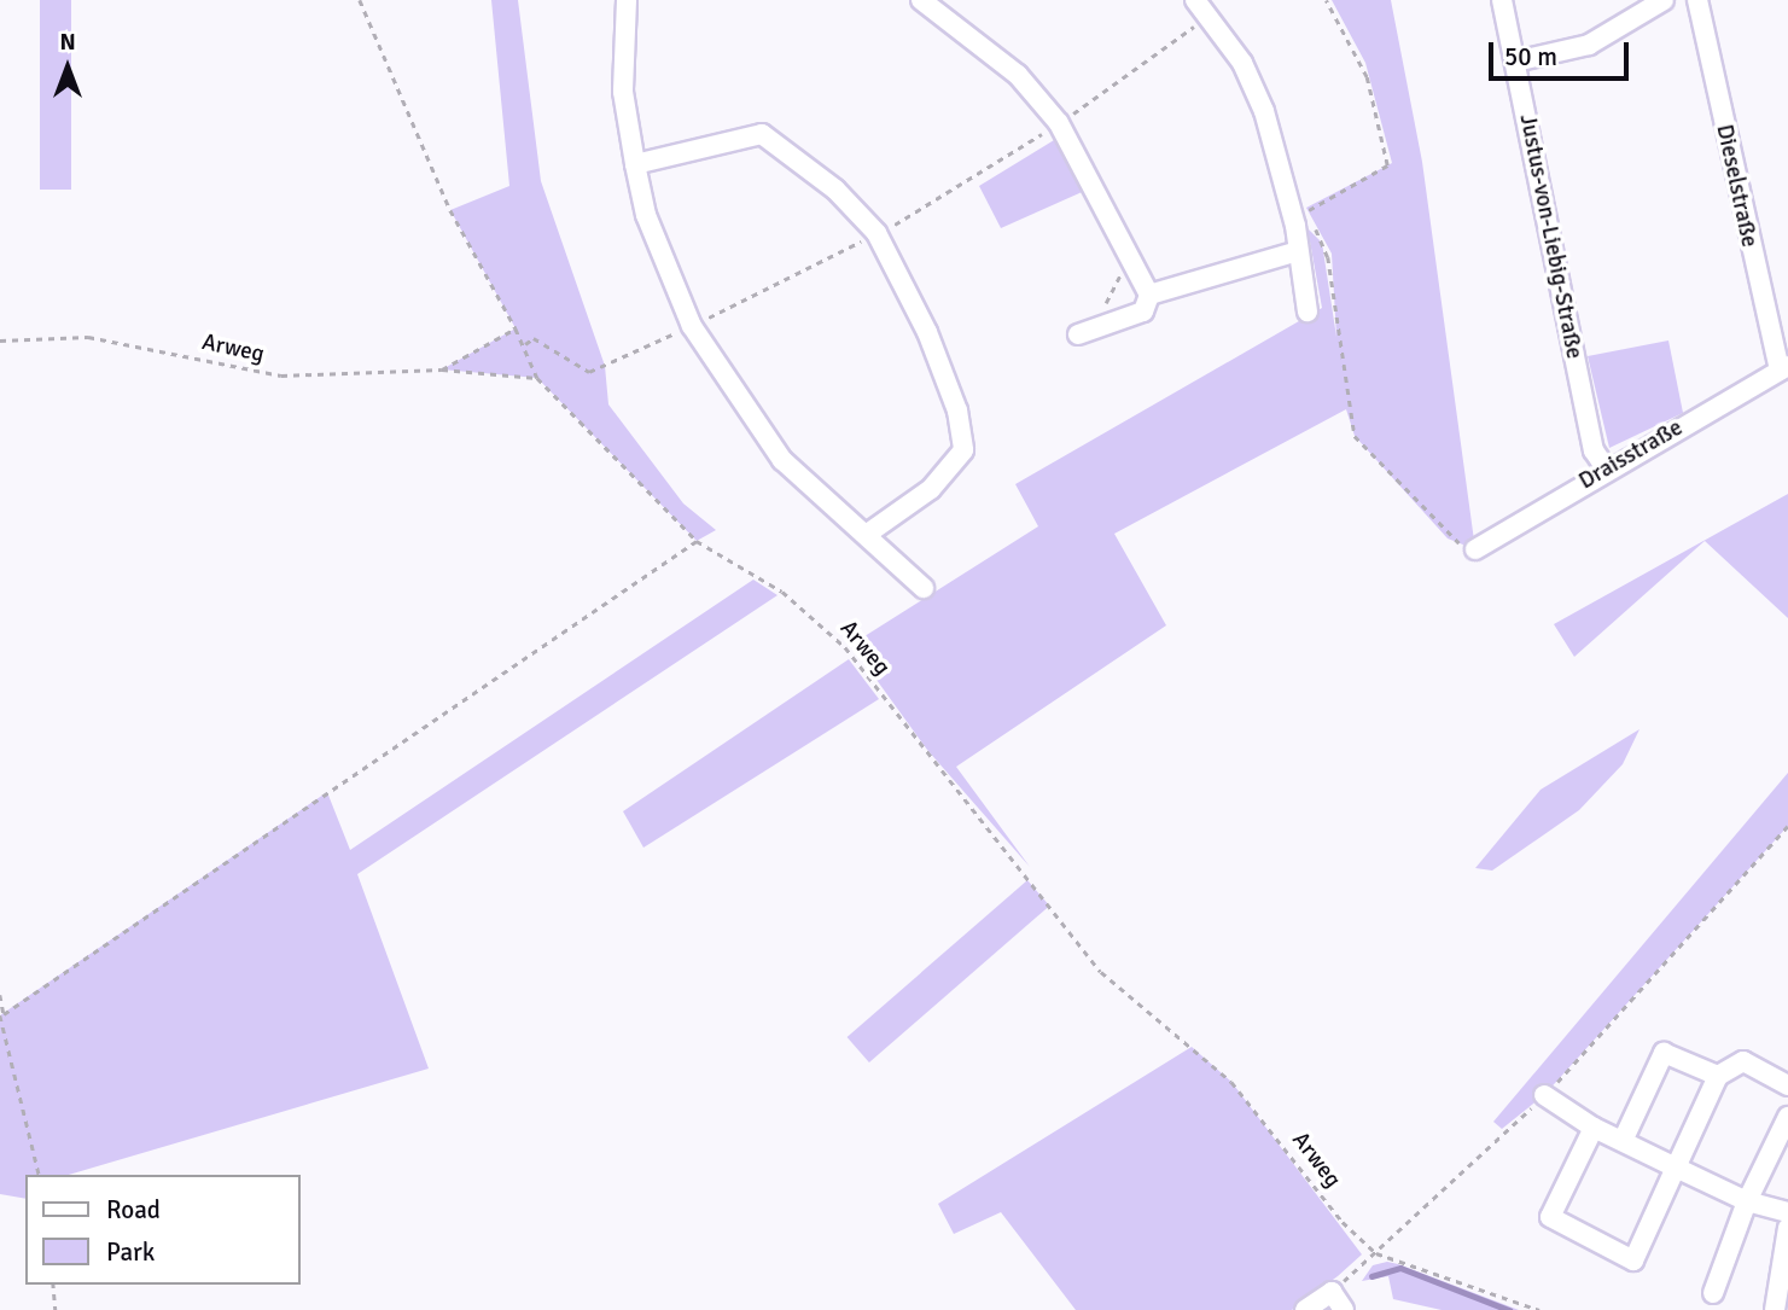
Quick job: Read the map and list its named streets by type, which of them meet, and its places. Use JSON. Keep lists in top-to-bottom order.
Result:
{
  "streets": {
    "street": ["Dieselstraße", "Justus-von-Liebig-Straße", "Draisstraße"],
    "path": ["Arweg"]
  },
  "crossings": [
    ["Dieselstraße", "Draisstraße"],
    ["Justus-von-Liebig-Straße", "Draisstraße"]
  ],
  "legend": ["Road", "Park"],
  "scale_bar": "50 m",
  "north": "top"
}
